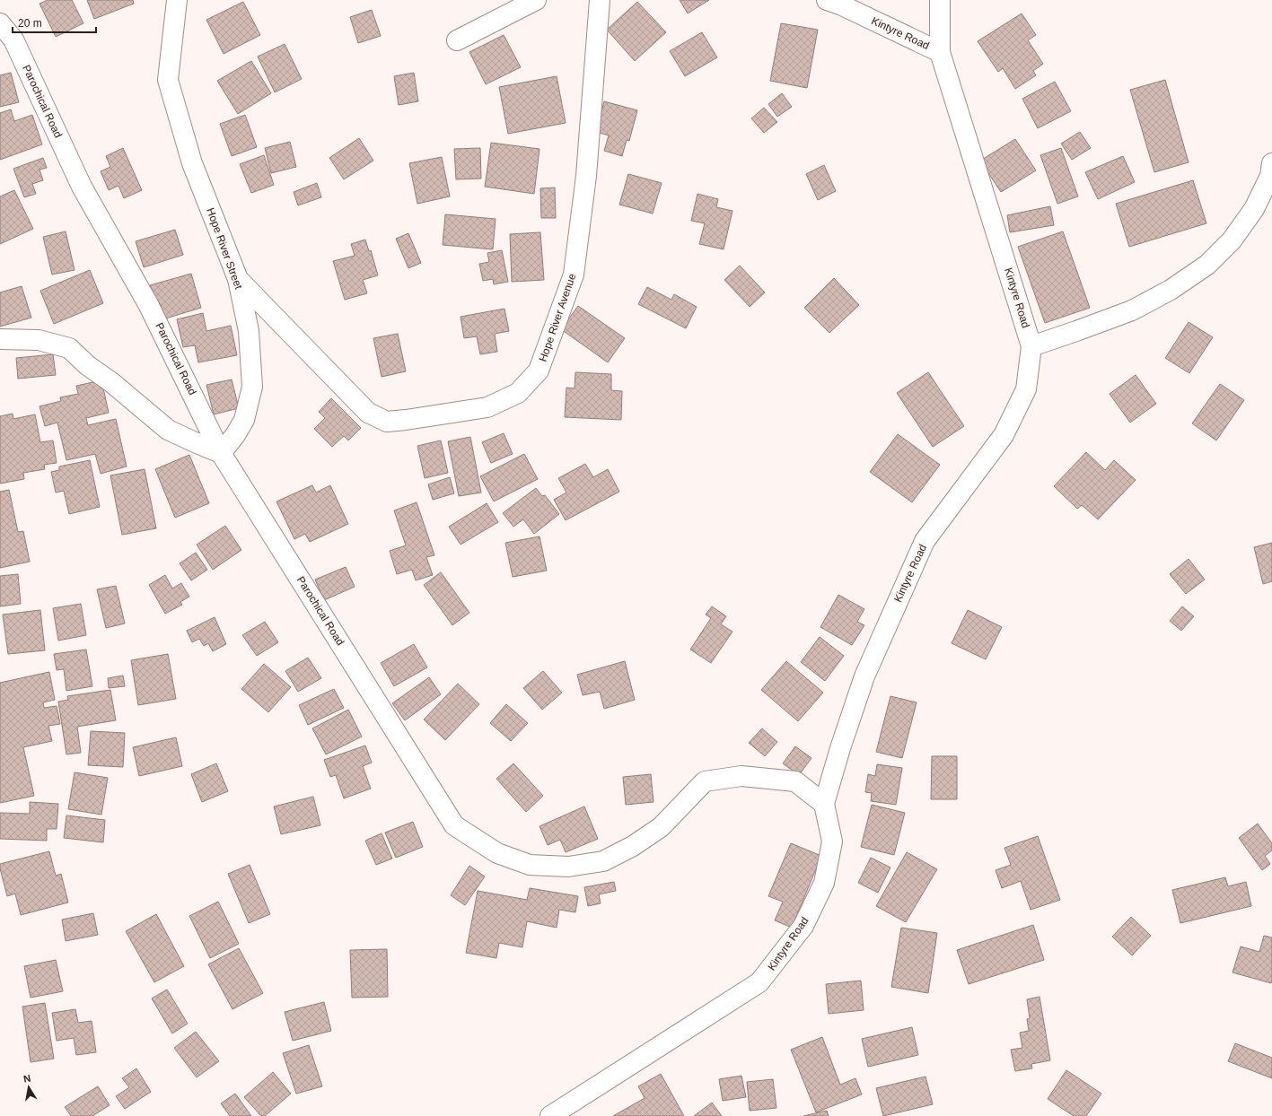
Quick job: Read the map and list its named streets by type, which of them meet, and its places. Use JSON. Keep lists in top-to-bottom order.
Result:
{
  "streets": {
    "street": [
      "Kintyre Road",
      "Parochical Road",
      "Hope River Street",
      "Hope River Avenue"
    ]
  },
  "crossings": [
    ["Kintyre Road", "Parochical Road"],
    ["Parochical Road", "Hope River Street"],
    ["Hope River Street", "Hope River Avenue"]
  ],
  "scale_bar": "20 m",
  "north": "top"
}
